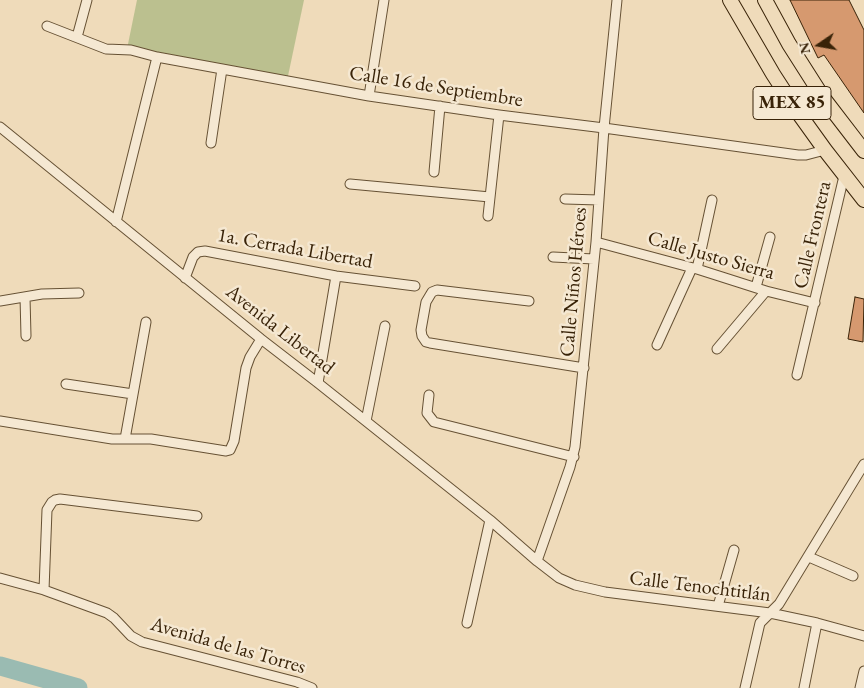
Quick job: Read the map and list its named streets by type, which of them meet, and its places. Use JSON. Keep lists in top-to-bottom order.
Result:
{
  "streets": {
    "main road": ["MEX 85"],
    "street": [
      "Calle 16 de Septiembre",
      "Calle Frontera",
      "1a. Cerrada Libertad",
      "Calle Justo Sierra",
      "Calle Niños Héroes",
      "Avenida Libertad",
      "Calle Tenochtitlán",
      "Avenida de las Torres"
    ]
  },
  "crossings": [
    ["Calle 16 de Septiembre", "MEX 85"],
    ["Calle 16 de Septiembre", "Calle Niños Héroes"],
    ["MEX 85", "Calle Frontera"],
    ["Calle Frontera", "Calle Justo Sierra"],
    ["1a. Cerrada Libertad", "Avenida Libertad"],
    ["Calle Justo Sierra", "Calle Niños Héroes"],
    ["Calle Niños Héroes", "Avenida Libertad"],
    ["Calle Niños Héroes", "Calle Tenochtitlán"],
    ["Avenida Libertad", "Calle Tenochtitlán"]
  ],
  "north": "left"
}
